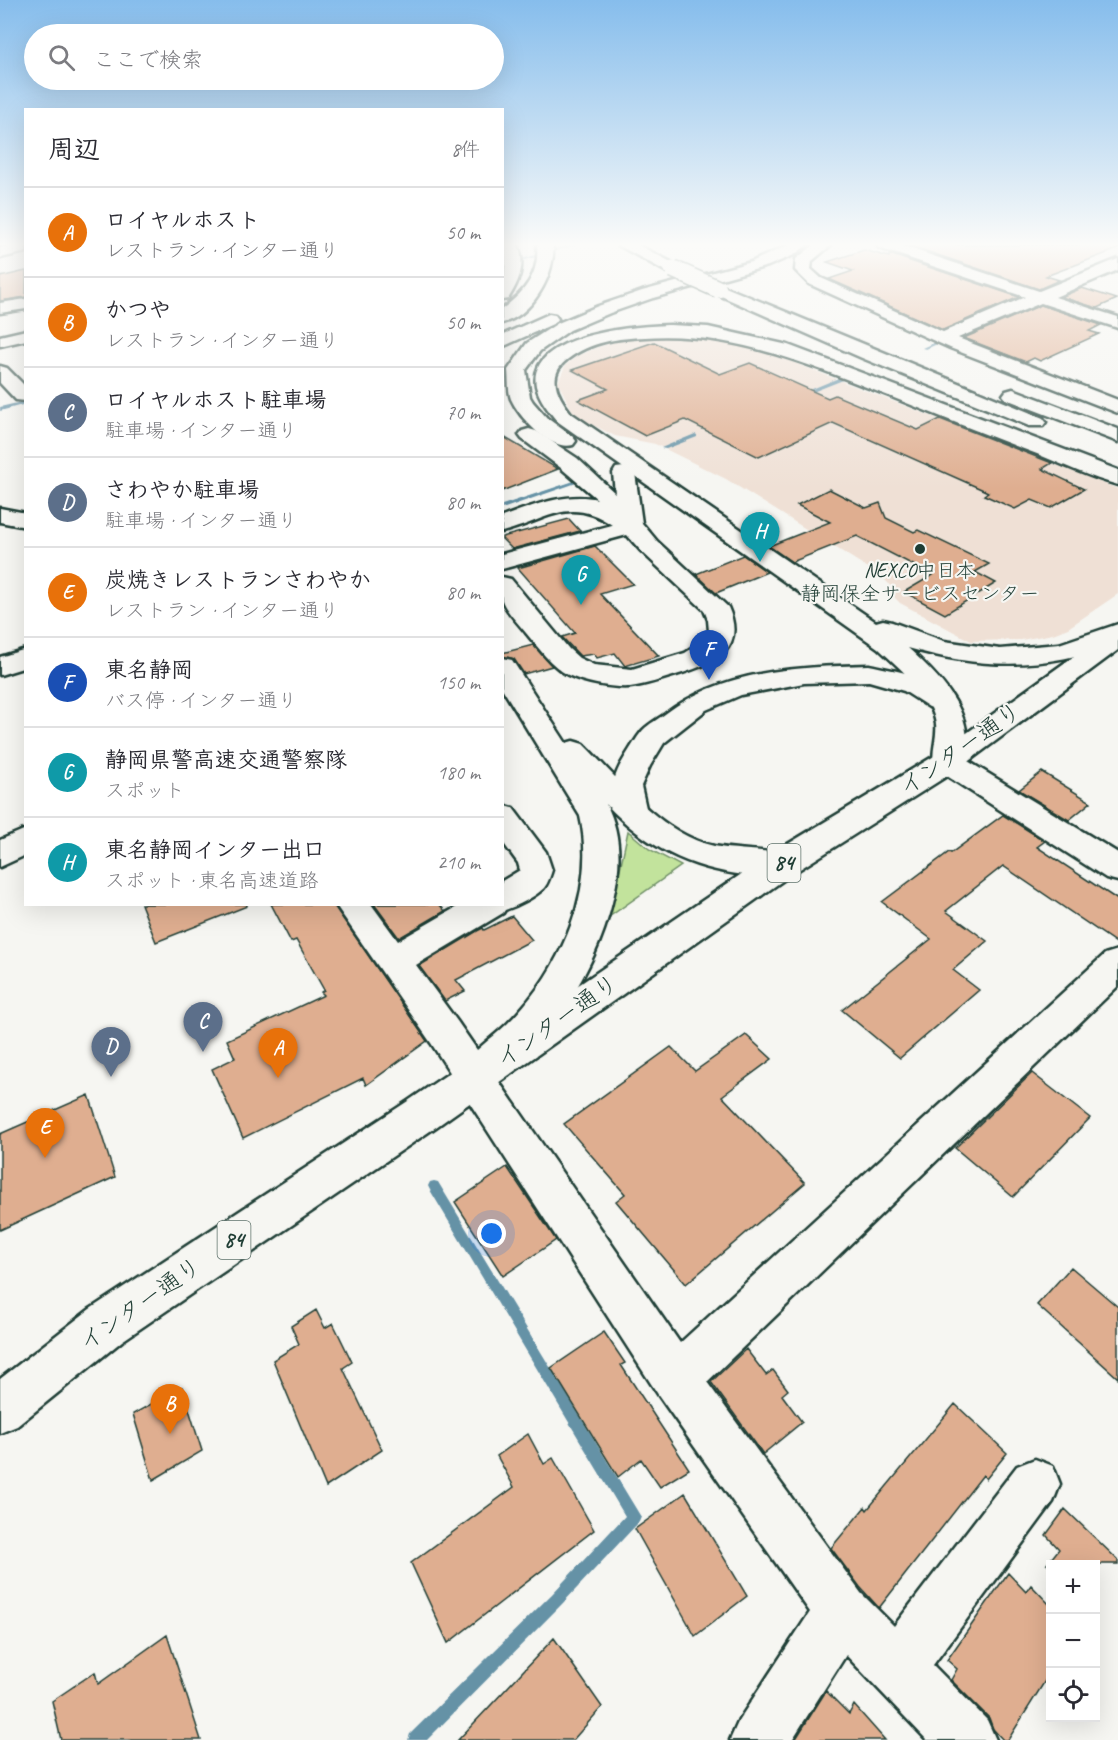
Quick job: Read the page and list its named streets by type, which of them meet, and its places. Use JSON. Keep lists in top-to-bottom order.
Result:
{
  "streets": {
    "main road": ["インター通り", "84"]
  },
  "places": ["NEXCO中日本 静岡保全サービスセンター"],
  "page": {
    "search": "ここで検索",
    "heading": ["周辺", "8件"],
    "list": [
      {
        "mark": "A",
        "name": "ロイヤルホスト",
        "note": "レストラン · インター通り",
        "value": "50 m"
      },
      {
        "mark": "B",
        "name": "かつや",
        "note": "レストラン · インター通り",
        "value": "50 m"
      },
      {
        "mark": "C",
        "name": "ロイヤルホスト駐車場",
        "note": "駐車場 · インター通り",
        "value": "70 m"
      },
      {
        "mark": "D",
        "name": "さわやか駐車場",
        "note": "駐車場 · インター通り",
        "value": "80 m"
      },
      {
        "mark": "E",
        "name": "炭焼きレストランさわやか",
        "note": "レストラン · インター通り",
        "value": "80 m"
      },
      {
        "mark": "F",
        "name": "東名静岡",
        "note": "バス停 · インター通り",
        "value": "150 m"
      },
      {
        "mark": "G",
        "name": "静岡県警高速交通警察隊",
        "note": "スポット",
        "value": "180 m"
      },
      {
        "mark": "H",
        "name": "東名静岡インター出口",
        "note": "スポット · 東名高速道路",
        "value": "210 m"
      }
    ],
    "pins": [
      "H",
      "G",
      "F",
      "C",
      "D",
      "A",
      "E",
      "B"
    ],
    "map_buttons": ["+", "−"]
  }
}
